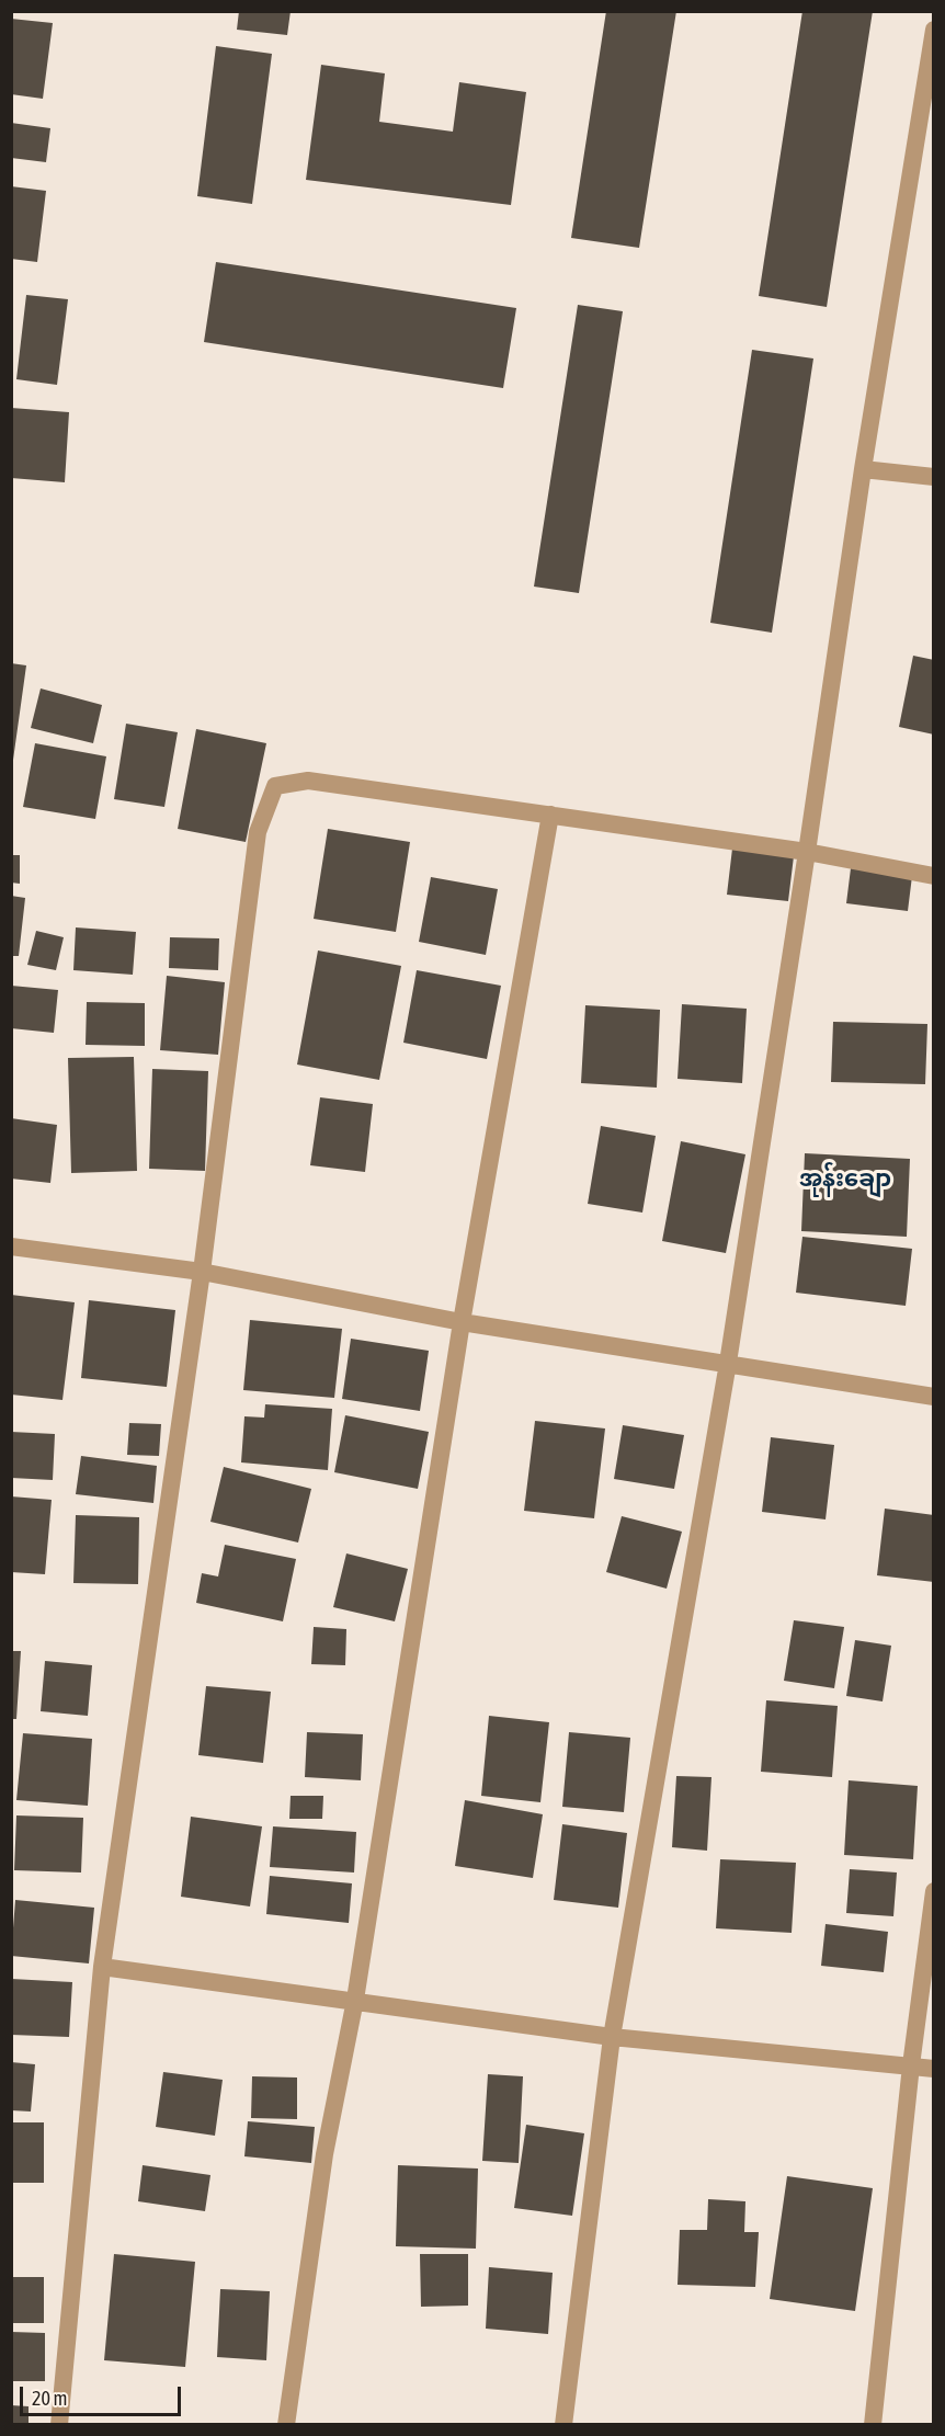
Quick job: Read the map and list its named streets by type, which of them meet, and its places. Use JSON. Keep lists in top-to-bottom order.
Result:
{
  "districts": ["အုန်းချော"],
  "scale_bar": "20 m"
}
